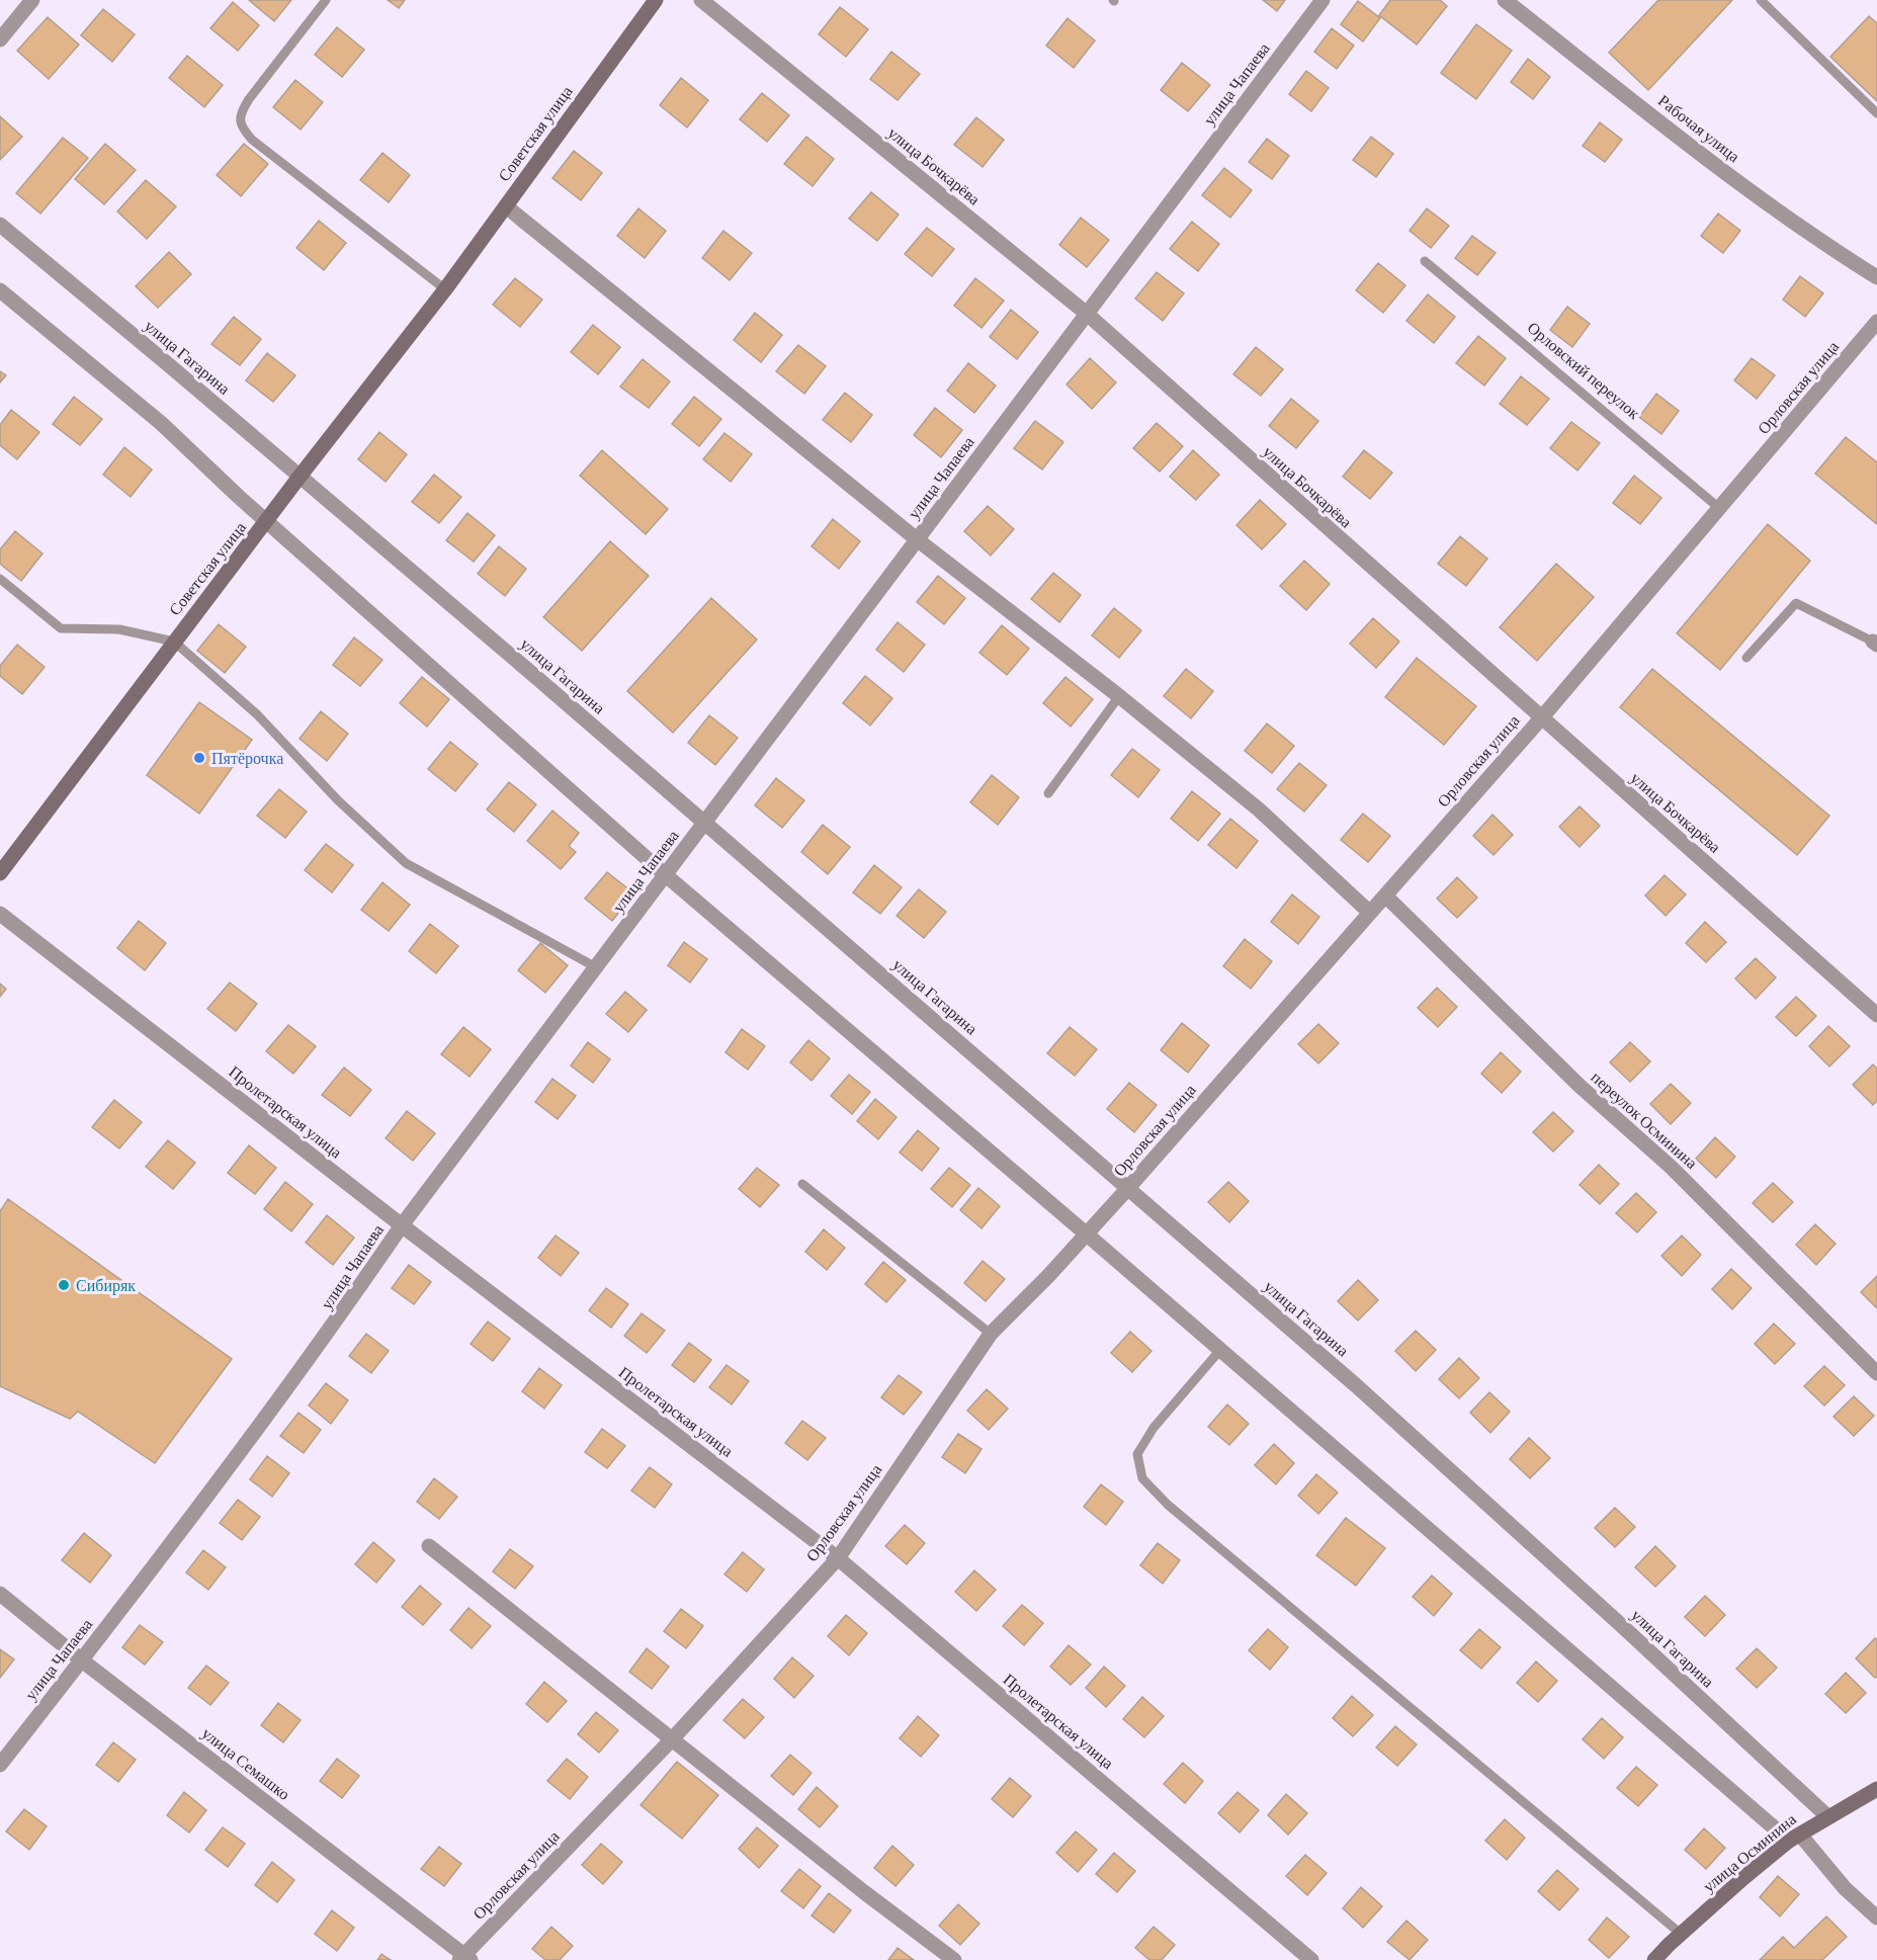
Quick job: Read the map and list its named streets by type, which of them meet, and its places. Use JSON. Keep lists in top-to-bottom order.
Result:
{
  "streets": {
    "street": [
      "улица Чапаева",
      "Рабочая улица",
      "Советская улица",
      "улица Бочкарёва",
      "улица Гагарина",
      "Орловская улица",
      "Пролетарская улица",
      "переулок Осминина",
      "улица Семашко",
      "улица Осминина"
    ],
    "lane": ["Орловский переулок"]
  },
  "crossings": [
    ["улица Чапаева", "улица Бочкарёва"],
    ["улица Чапаева", "улица Гагарина"],
    ["улица Чапаева", "Пролетарская улица"],
    ["улица Чапаева", "улица Семашко"],
    ["Советская улица", "улица Гагарина"],
    ["улица Бочкарёва", "Орловская улица"],
    ["улица Гагарина", "Орловская улица"],
    ["улица Гагарина", "улица Осминина"],
    ["Орловский переулок", "Орловская улица"],
    ["Орловская улица", "Пролетарская улица"],
    ["Орловская улица", "переулок Осминина"],
    ["Орловская улица", "улица Семашко"]
  ],
  "places": ["Пятёрочка", "Сибиряк"]
}
